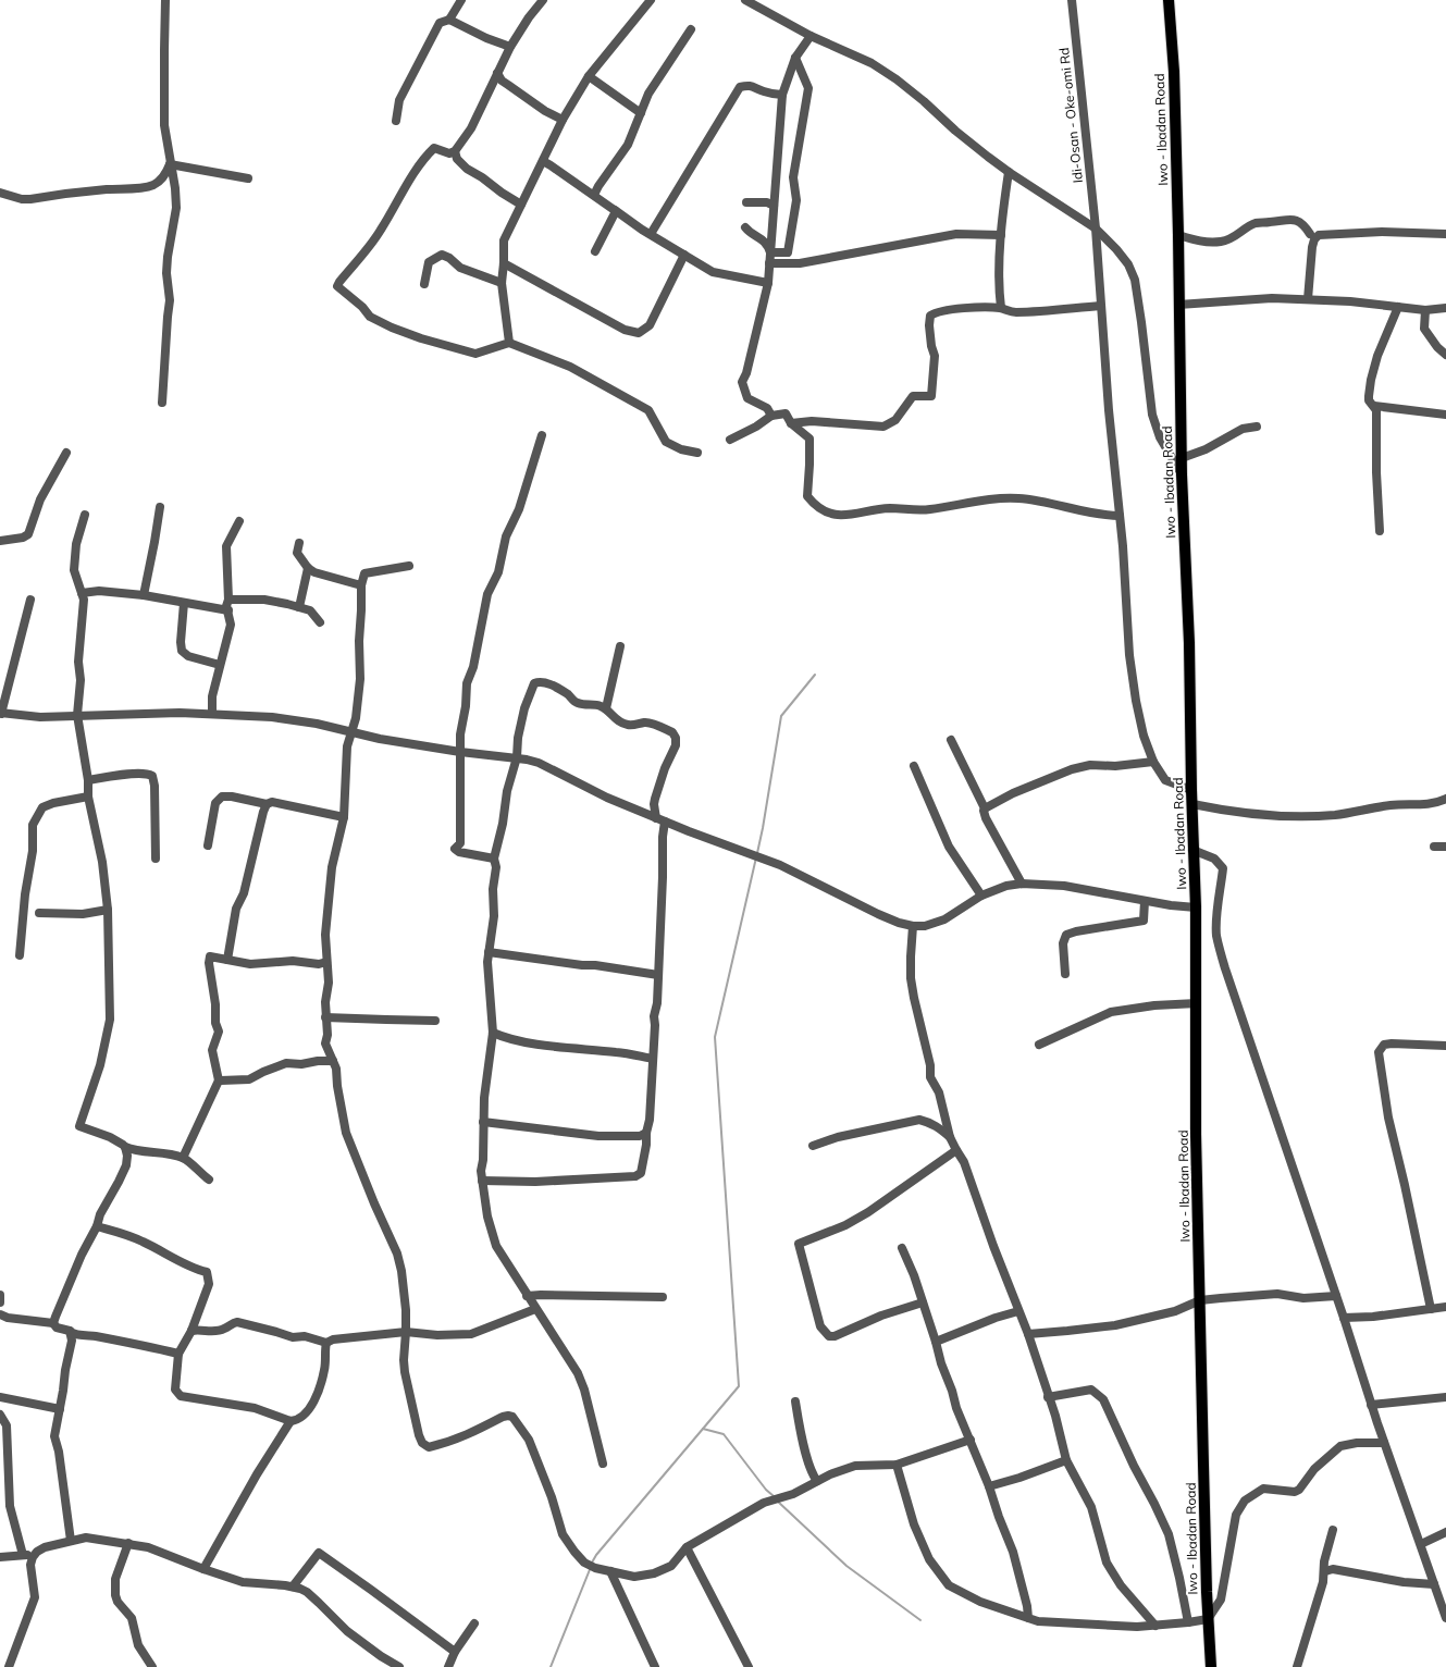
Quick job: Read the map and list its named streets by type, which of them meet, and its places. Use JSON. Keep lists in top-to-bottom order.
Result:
{
  "streets": {
    "main road": ["Iwo - Ibadan Road"],
    "street": ["Idi-Osan - Oke-omi Rd"]
  },
  "crossings": [
    ["Idi-Osan - Oke-omi Rd", "Iwo - Ibadan Road"]
  ]
}
